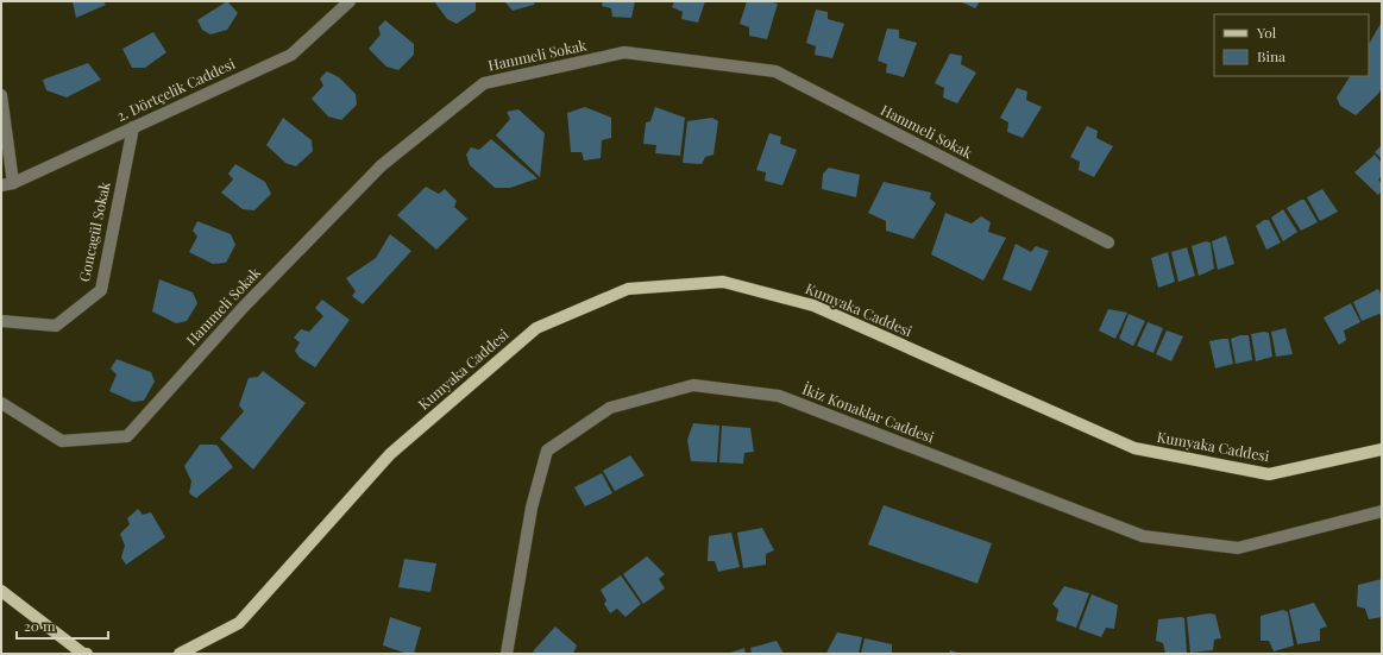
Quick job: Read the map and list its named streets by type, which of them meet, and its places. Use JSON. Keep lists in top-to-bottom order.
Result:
{
  "streets": {
    "main road": ["Kumyaka Caddesi"],
    "street": [
      "Hanımeli Sokak",
      "2. Dörtçelik Caddesi",
      "Goncagül Sokak",
      "İkiz Konaklar Caddesi"
    ]
  },
  "crossings": [
    ["2. Dörtçelik Caddesi", "Goncagül Sokak"]
  ],
  "legend": ["Yol", "Bina"],
  "scale_bar": "20 m"
}
